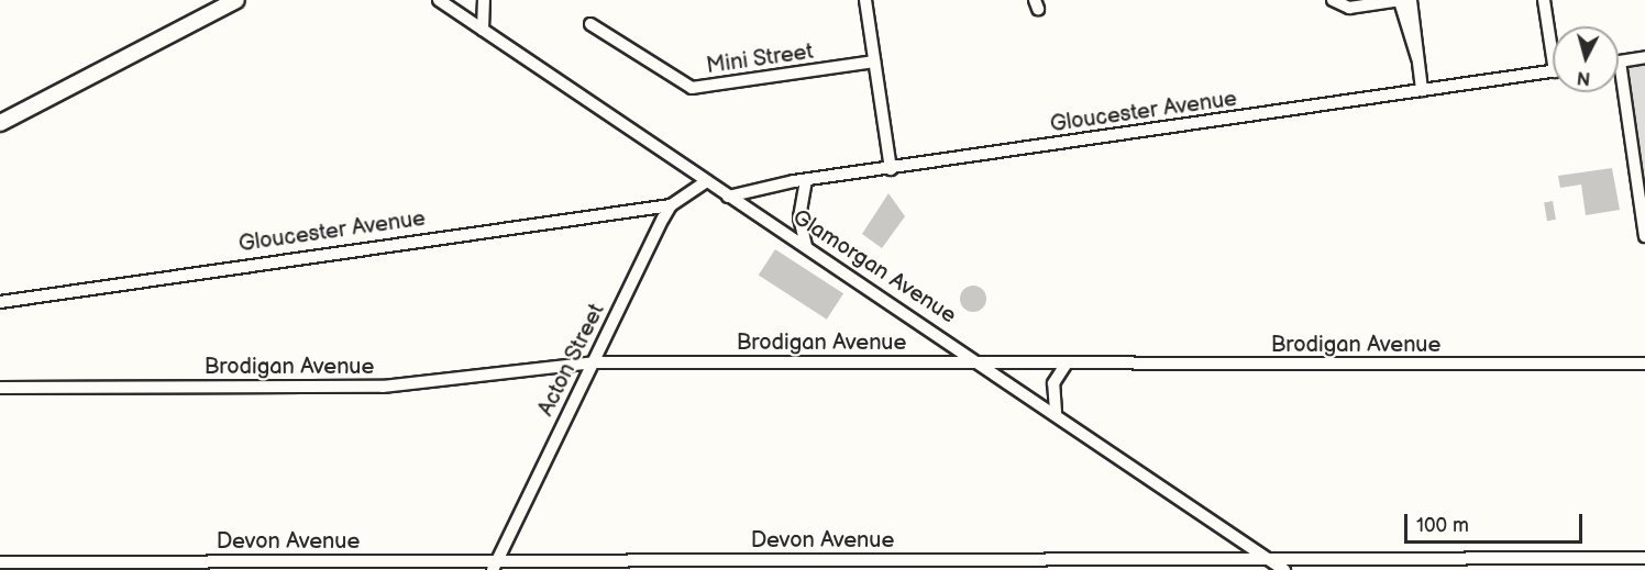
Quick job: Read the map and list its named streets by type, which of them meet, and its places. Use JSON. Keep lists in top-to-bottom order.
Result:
{
  "streets": {
    "street": [
      "Mini Street",
      "Gloucester Avenue",
      "Glamorgan Avenue",
      "Brodigan Avenue",
      "Acton Street",
      "Devon Avenue"
    ]
  },
  "crossings": [
    ["Gloucester Avenue", "Glamorgan Avenue"],
    ["Gloucester Avenue", "Acton Street"],
    ["Glamorgan Avenue", "Brodigan Avenue"],
    ["Glamorgan Avenue", "Acton Street"],
    ["Glamorgan Avenue", "Devon Avenue"],
    ["Brodigan Avenue", "Acton Street"],
    ["Acton Street", "Devon Avenue"]
  ],
  "scale_bar": "100 m",
  "north": "bottom"
}
